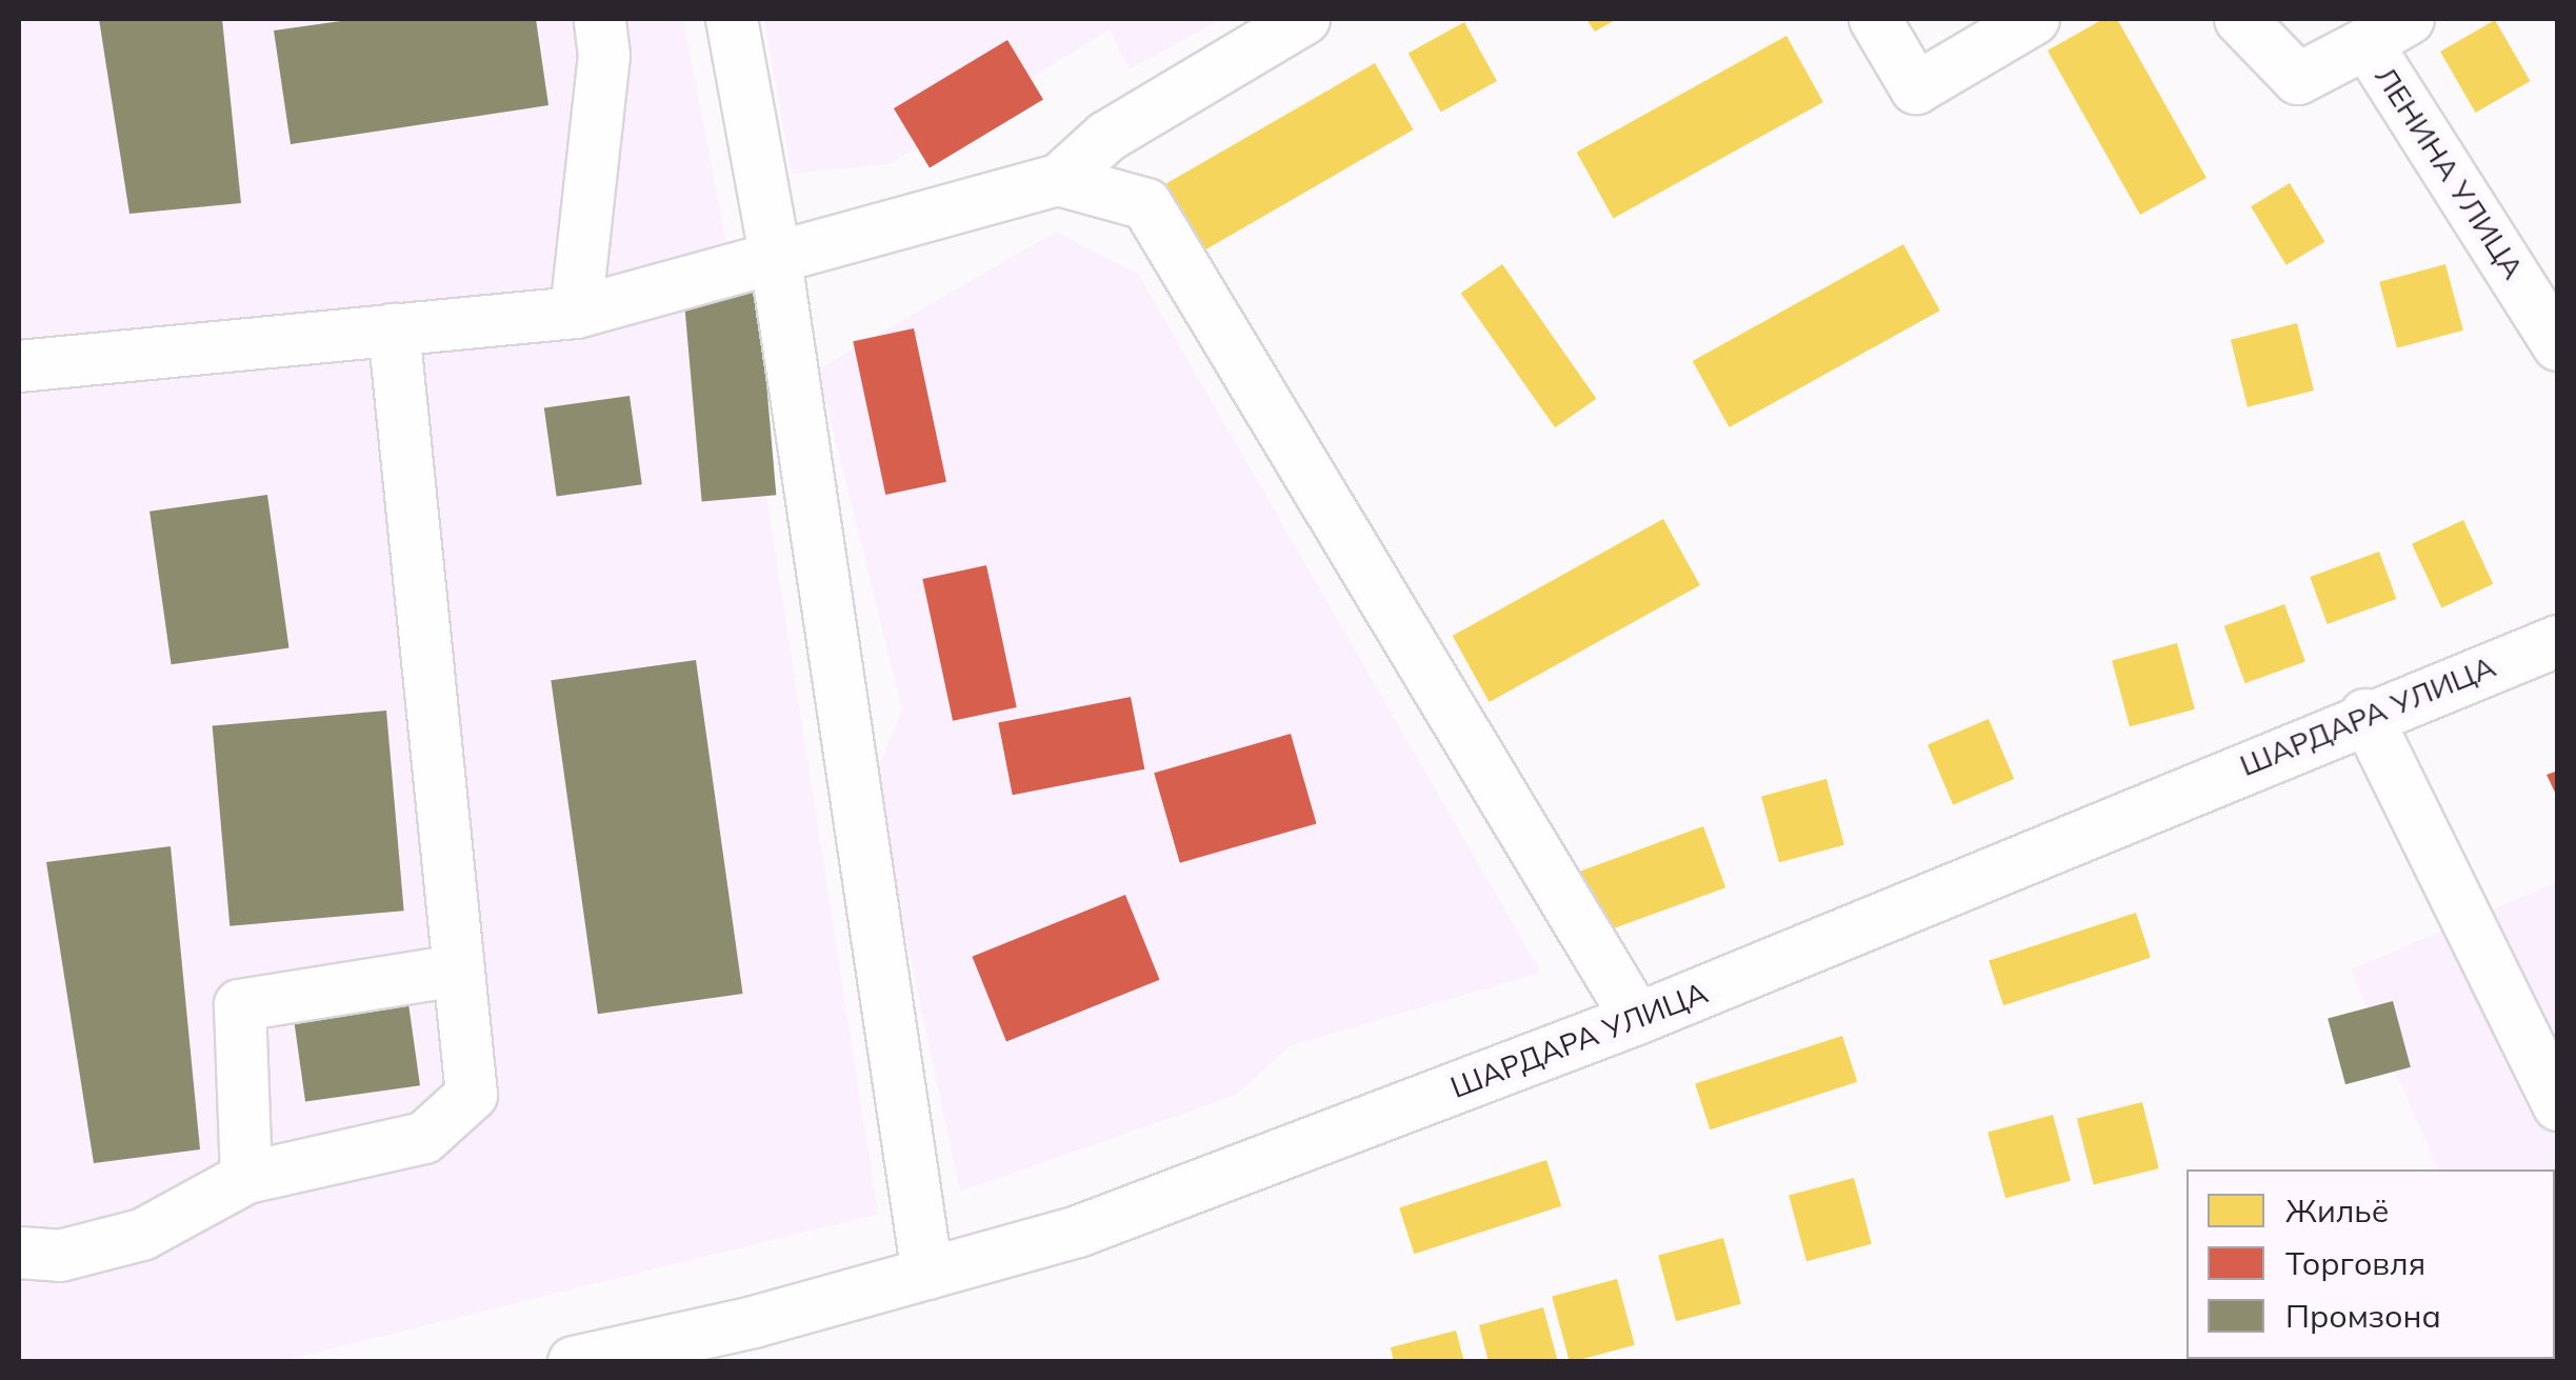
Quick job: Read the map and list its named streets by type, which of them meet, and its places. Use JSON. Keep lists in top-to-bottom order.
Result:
{
  "streets": {
    "street": ["ЛЕНИНА УЛИЦА", "ШАРДАРА УЛИЦА"]
  },
  "legend": ["Жильё", "Торговля", "Промзона"]
}
